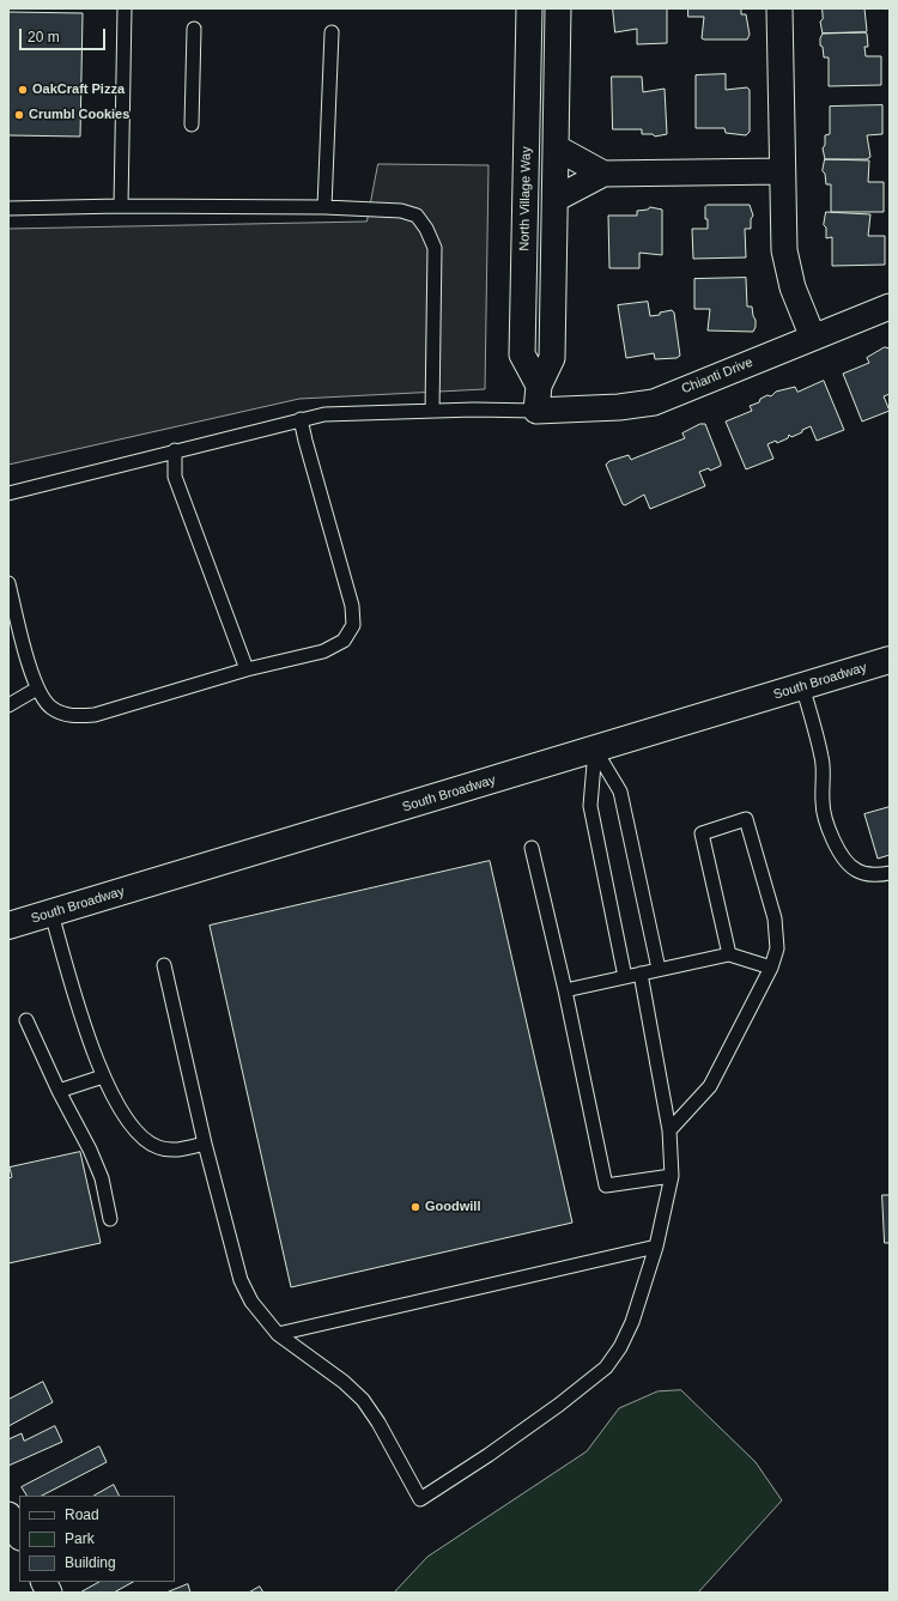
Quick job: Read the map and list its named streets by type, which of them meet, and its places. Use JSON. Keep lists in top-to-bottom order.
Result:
{
  "streets": {
    "main road": ["South Broadway"],
    "street": ["North Village Way", "Chianti Drive"]
  },
  "places": ["OakCraft Pizza", "Crumbl Cookies", "Goodwill"],
  "legend": ["Road", "Park", "Building"],
  "scale_bar": "20 m"
}
